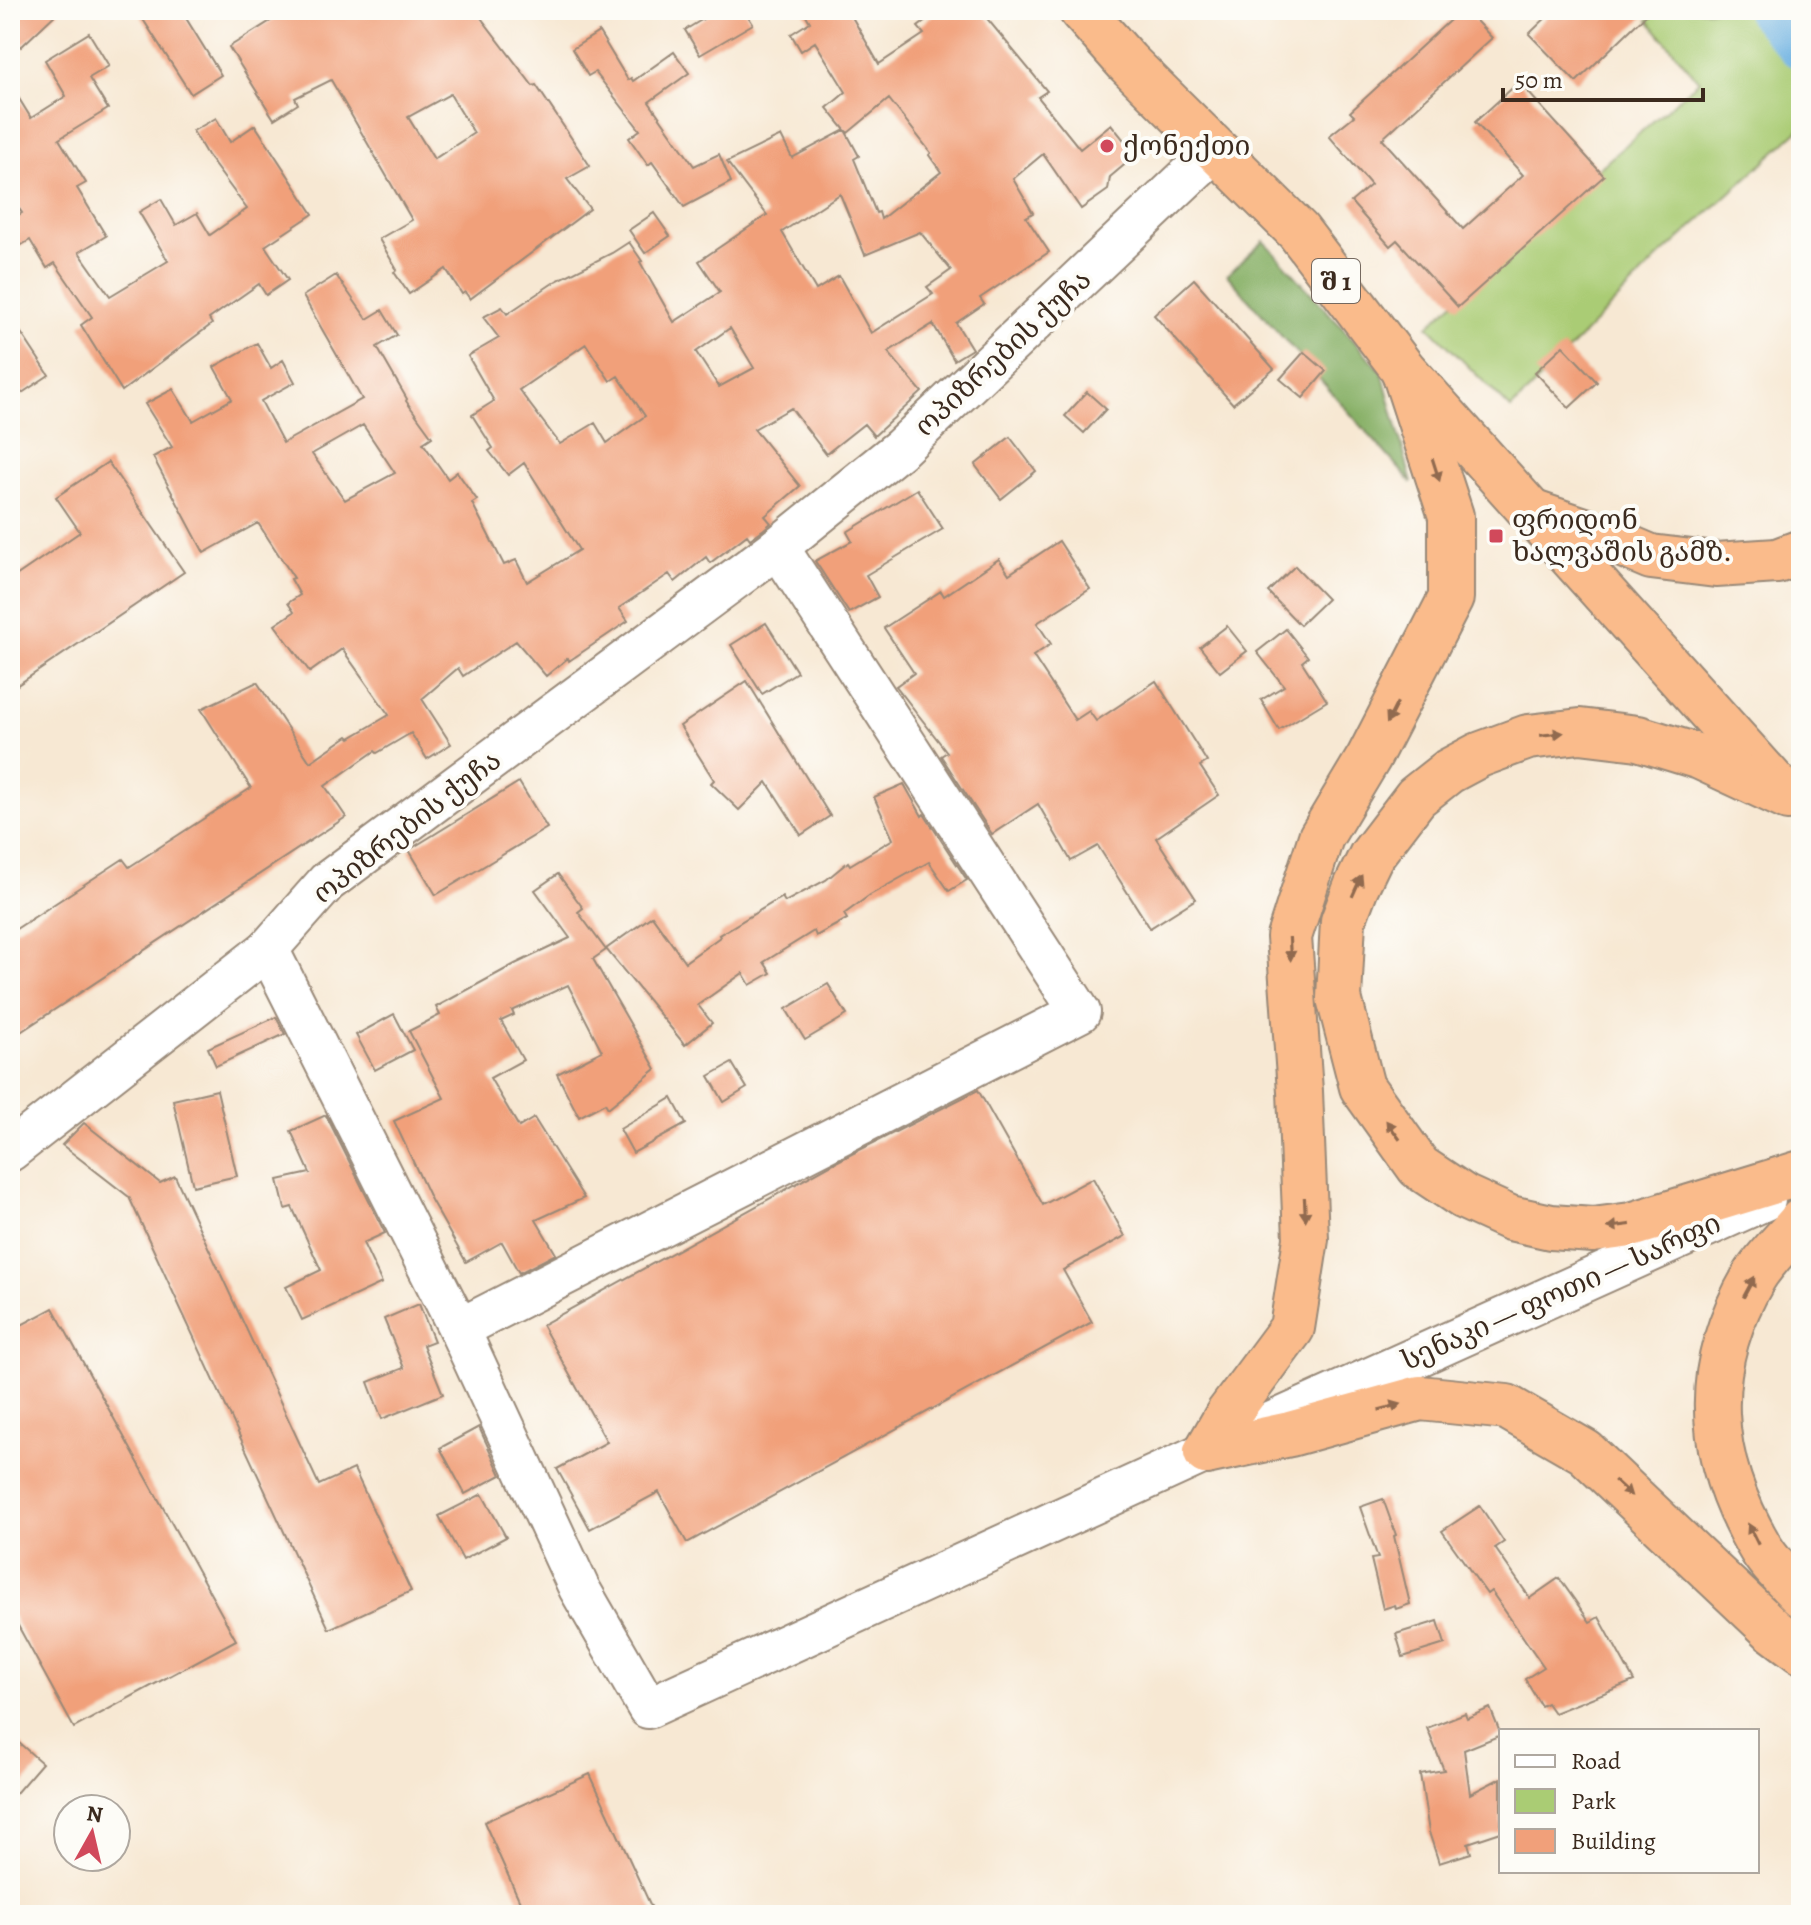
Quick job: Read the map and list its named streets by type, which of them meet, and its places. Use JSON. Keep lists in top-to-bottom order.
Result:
{
  "streets": {
    "highway": ["შ 1"],
    "street": ["ოპიზრების ქუჩა", "სენაკი — ფოთი — სარფი"]
  },
  "crossings": [
    ["შ 1", "ოპიზრების ქუჩა"]
  ],
  "places": {
    "other": ["ქონექთი"],
    "transit": ["ფრიდონ ხალვაშის გამზ."]
  },
  "legend": ["Road", "Park", "Building"],
  "scale_bar": "50 m",
  "north": "top"
}
